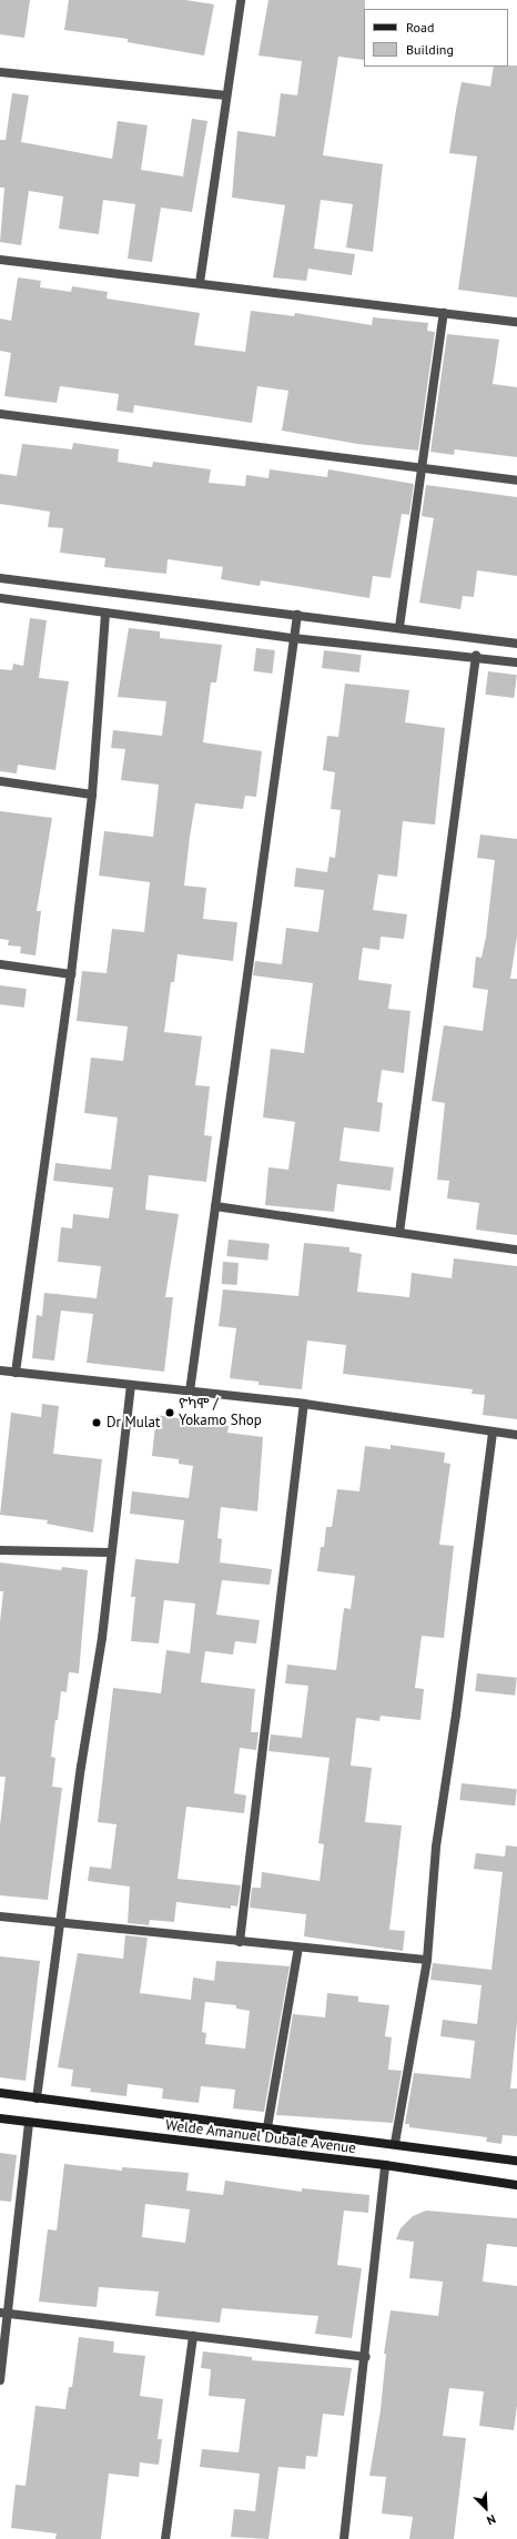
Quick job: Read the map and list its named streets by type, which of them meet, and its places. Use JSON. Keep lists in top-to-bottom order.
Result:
{
  "streets": {
    "main road": ["Welde Amanuel Dubale Avenue"]
  },
  "places": ["ዮካሞ / Yokamo Shop", "Dr Mulat"],
  "legend": ["Road", "Building"],
  "north": "bottom right"
}
